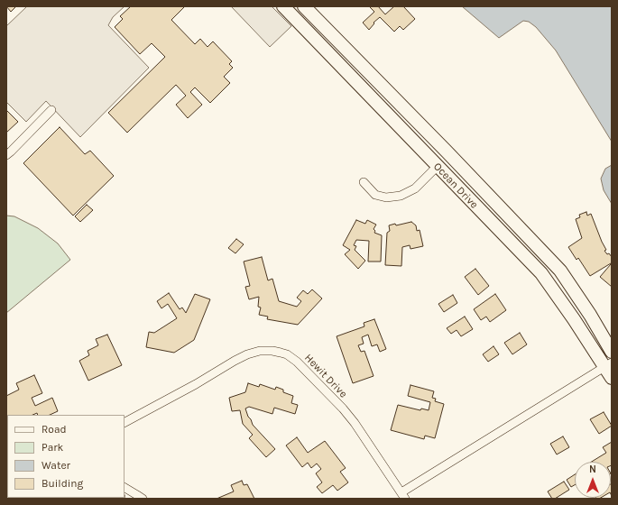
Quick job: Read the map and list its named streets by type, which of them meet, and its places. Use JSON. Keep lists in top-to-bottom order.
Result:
{
  "streets": {
    "main road": ["Ocean Drive"],
    "street": ["Hewit Drive"]
  },
  "crossings": [
    ["Ocean Drive", "Hewit Drive"]
  ],
  "legend": [
    "Road",
    "Park",
    "Water",
    "Building"
  ],
  "north": "top"
}
